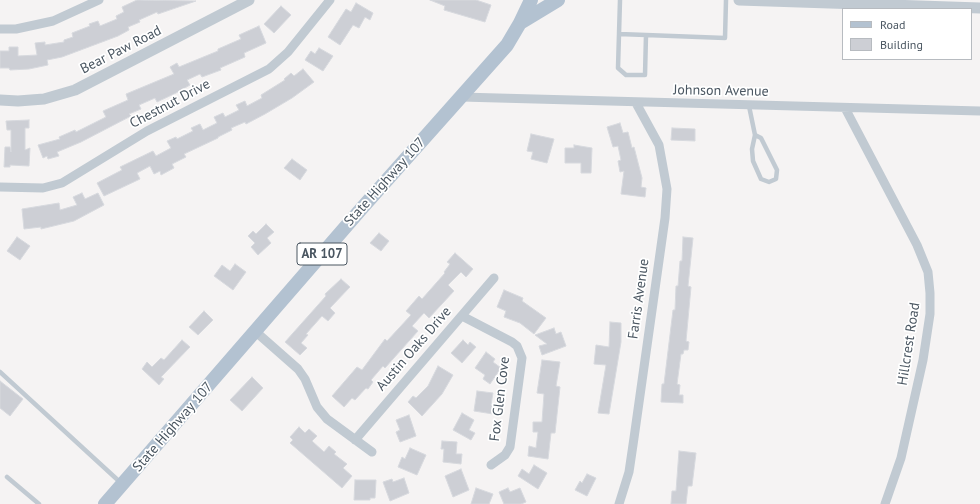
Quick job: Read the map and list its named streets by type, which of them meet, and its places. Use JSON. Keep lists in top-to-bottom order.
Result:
{
  "streets": {
    "main road": ["State Highway 107", "AR 107"],
    "street": [
      "Bear Paw Road",
      "Johnson Avenue",
      "Chestnut Drive",
      "Farris Avenue",
      "Hillcrest Road",
      "Austin Oaks Drive",
      "Fox Glen Cove"
    ]
  },
  "crossings": [
    ["Johnson Avenue", "State Highway 107"],
    ["Johnson Avenue", "Farris Avenue"],
    ["Johnson Avenue", "Hillcrest Road"],
    ["Austin Oaks Drive", "Fox Glen Cove"]
  ],
  "legend": ["Road", "Building"]
}
